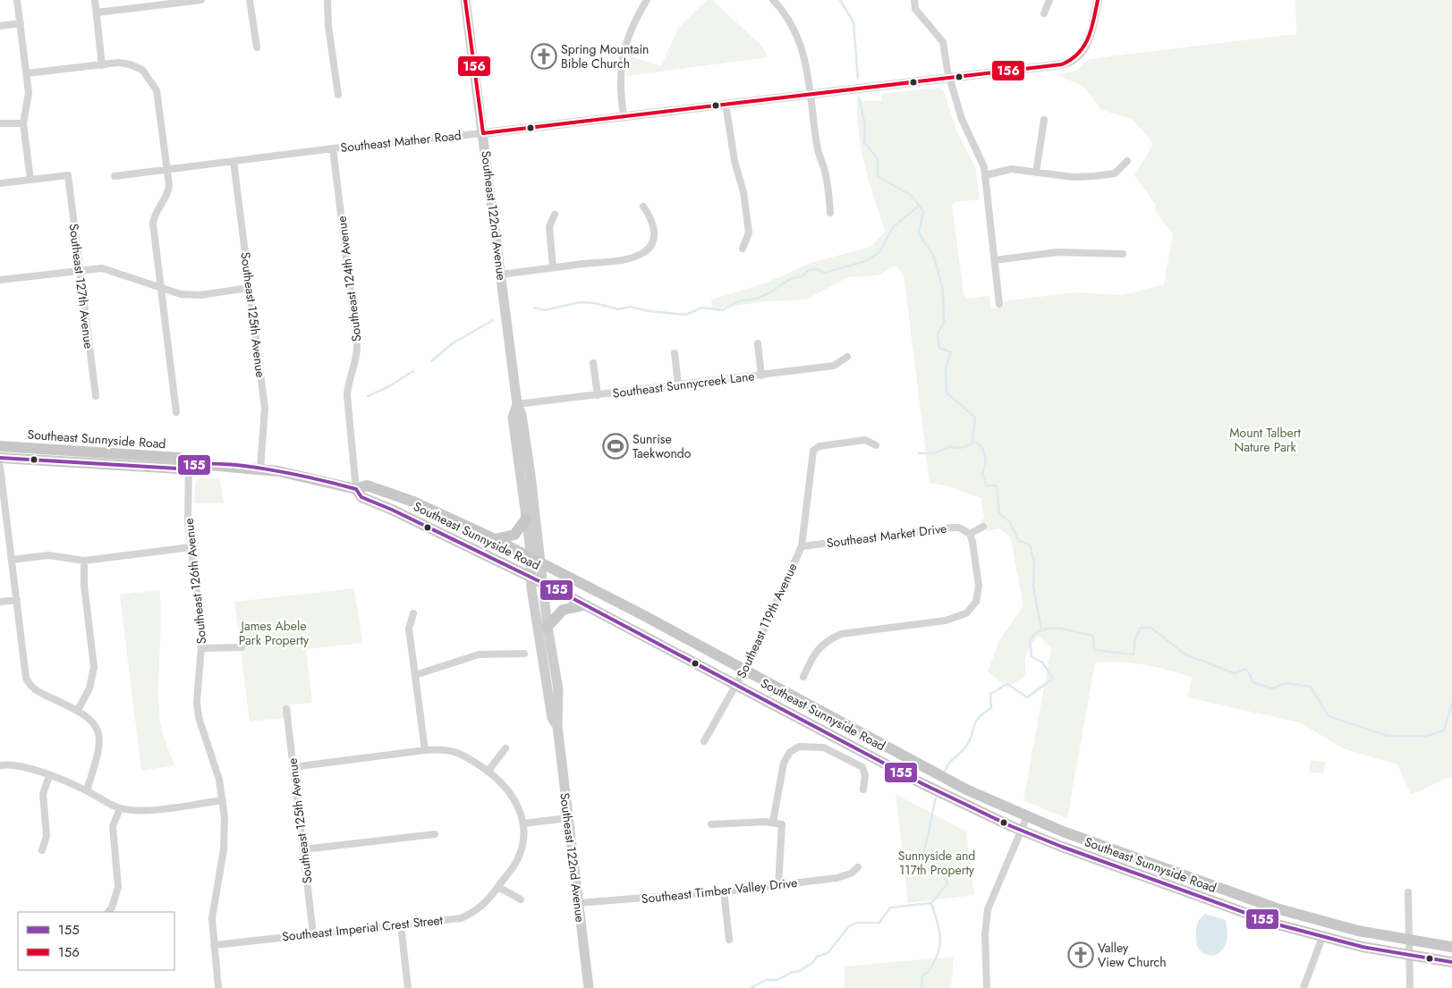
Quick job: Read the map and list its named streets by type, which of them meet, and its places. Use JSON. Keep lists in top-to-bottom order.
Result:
{
  "streets": {
    "main road": ["Southeast 122nd Avenue", "Southeast Sunnyside Road"],
    "street": [
      "Southeast Mather Road",
      "Southeast 124th Avenue",
      "Southeast 127th Avenue",
      "Southeast 125th Avenue",
      "Southeast Sunnycreek Lane",
      "Southeast Market Drive",
      "Southeast 126th Avenue",
      "Southeast 119th Avenue",
      "Southeast Timber Valley Drive",
      "Southeast Imperial Crest Street"
    ]
  },
  "crossings": [
    ["Southeast Mather Road", "Southeast 122nd Avenue"],
    ["Southeast Mather Road", "Southeast 124th Avenue"],
    ["Southeast Mather Road", "Southeast 125th Avenue"],
    ["Southeast 122nd Avenue", "Southeast Sunnycreek Lane"],
    ["Southeast 122nd Avenue", "Southeast Sunnyside Road"],
    ["Southeast 122nd Avenue", "Southeast Timber Valley Drive"],
    ["Southeast 124th Avenue", "Southeast Sunnyside Road"],
    ["Southeast 125th Avenue", "Southeast Sunnyside Road"],
    ["Southeast 125th Avenue", "Southeast Imperial Crest Street"],
    ["Southeast Sunnyside Road", "Southeast 126th Avenue"],
    ["Southeast Sunnyside Road", "Southeast 119th Avenue"],
    ["Southeast Market Drive", "Southeast 119th Avenue"],
    ["Southeast 126th Avenue", "Southeast Imperial Crest Street"]
  ],
  "parks": ["Mount Talbert Nature Park", "James Abele Park Property", "Sunnyside and 117th Property"],
  "places": {
    "church": ["Spring Mountain Bible Church", "Valley View Church"],
    "sports": ["Sunrise Taekwondo"]
  },
  "lines": ["transit line 156", "transit line 155"],
  "legend": ["155", "156"]
}
